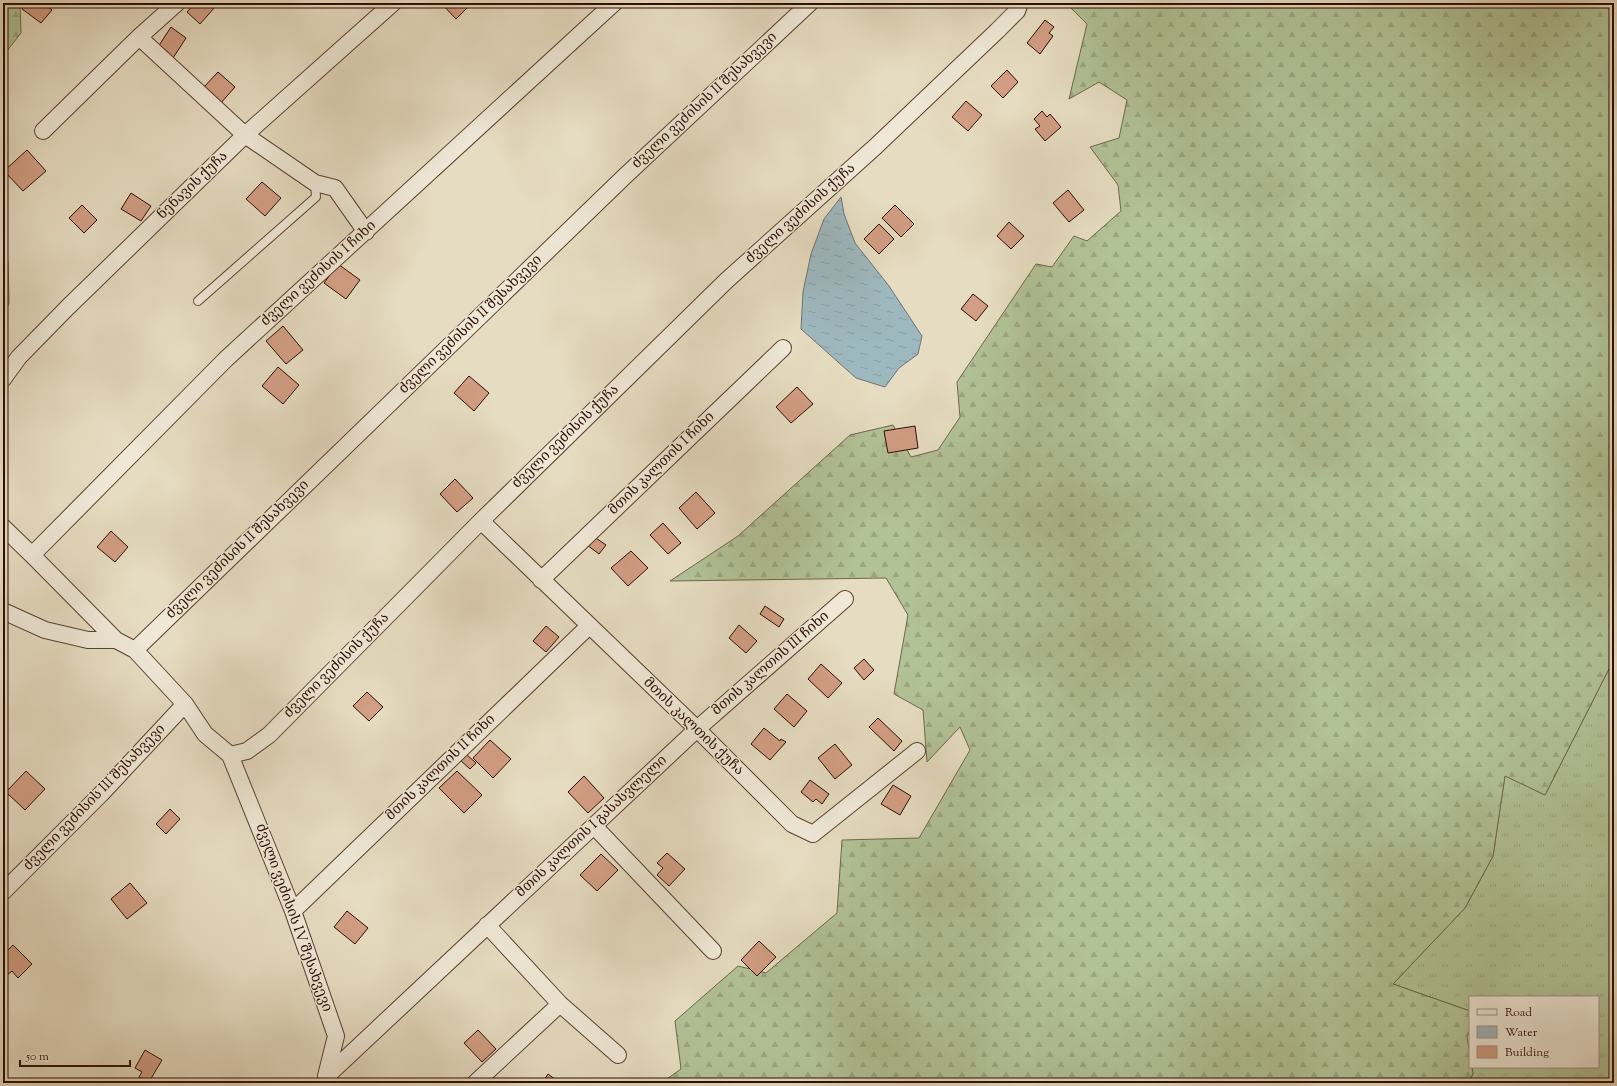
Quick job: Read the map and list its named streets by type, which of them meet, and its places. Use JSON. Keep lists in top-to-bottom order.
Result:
{
  "streets": {
    "street": [
      "ძველი ვეძისის II შესახვევი",
      "ნენავის ქუჩა",
      "ძველი ვეძისის ქუჩა",
      "ძველი ვეძისის I ჩიხი",
      "მთის კალთის I ჩიხი",
      "მთის კალთის III ჩიხი",
      "მთის კალთის ქუჩა",
      "მთის კალთის II ჩიხი",
      "ძველი ვეძისის III შესახვევი",
      "მთის კალთის I გასასვლელი",
      "ძველი ვეძისის IV შესახვევი"
    ]
  },
  "crossings": [
    ["ძველი ვეძისის ქუჩა", "მთის კალთის ქუჩა"],
    ["ძველი ვეძისის ქუჩა", "ძველი ვეძისის IV შესახვევი"],
    ["მთის კალთის I ჩიხი", "მთის კალთის ქუჩა"],
    ["მთის კალთის III ჩიხი", "მთის კალთის ქუჩა"],
    ["მთის კალთის III ჩიხი", "მთის კალთის I გასასვლელი"],
    ["მთის კალთის ქუჩა", "მთის კალთის II ჩიხი"],
    ["მთის კალთის ქუჩა", "მთის კალთის I გასასვლელი"],
    ["მთის კალთის II ჩიხი", "ძველი ვეძისის IV შესახვევი"],
    ["მთის კალთის I გასასვლელი", "ძველი ვეძისის IV შესახვევი"]
  ],
  "legend": ["Road", "Water", "Building"],
  "scale_bar": "50 m"
}
